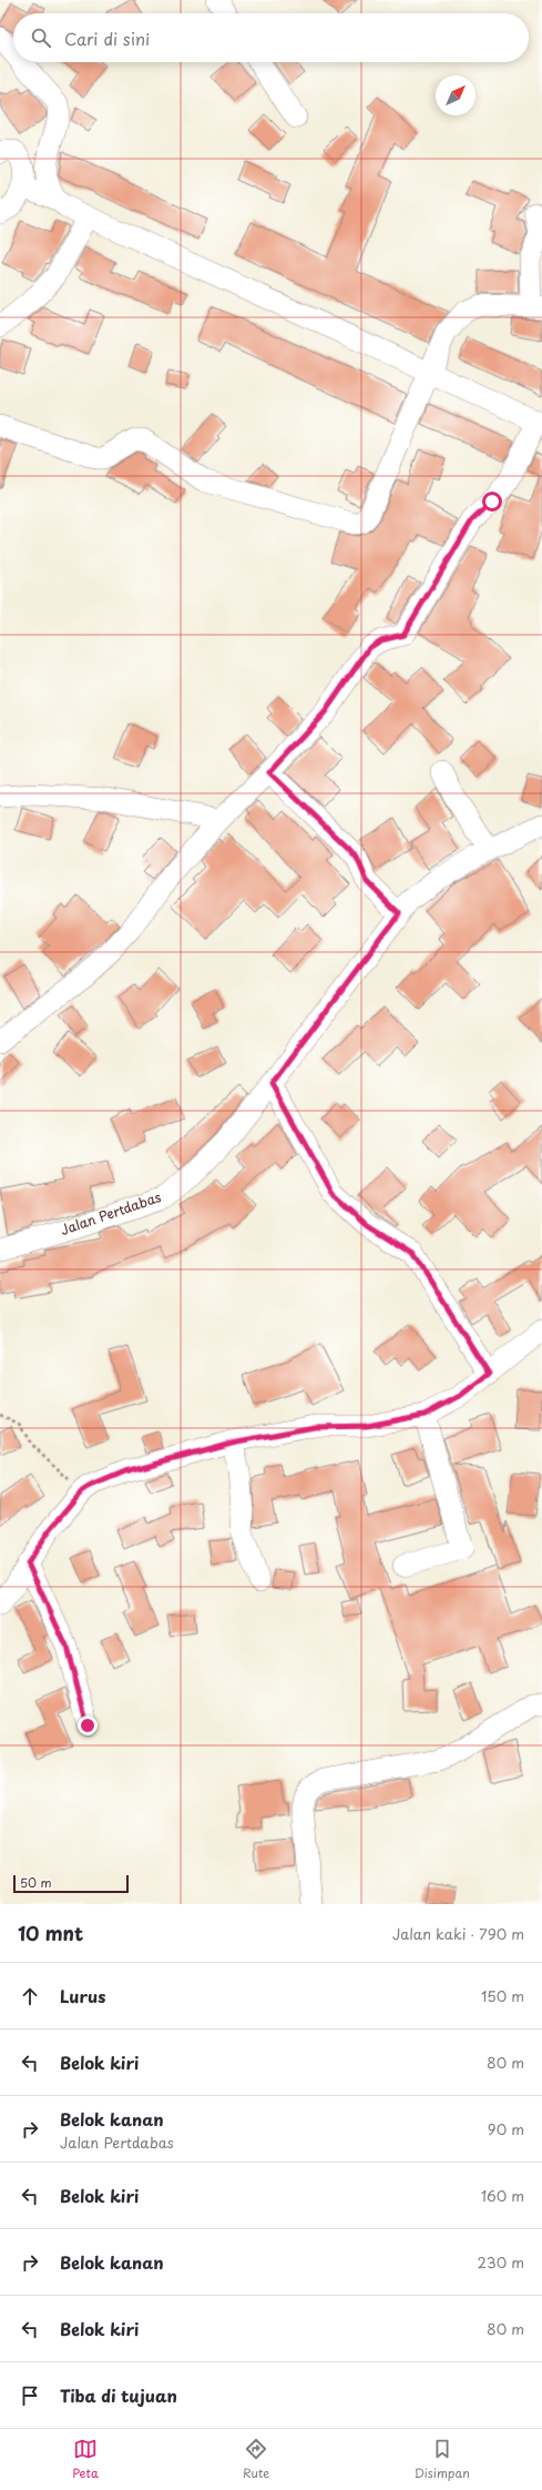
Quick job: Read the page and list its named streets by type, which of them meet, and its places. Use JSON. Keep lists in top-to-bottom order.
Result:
{
  "streets": {
    "street": ["Jalan Pertdabas"]
  },
  "scale_bar": "50 m",
  "north": "top right",
  "page": {
    "search": "Cari di sini",
    "scale": "50 m",
    "heading": ["10 mnt", "Jalan kaki · 790 m"],
    "list": [
      ["Lurus", "150 m"],
      ["Belok kiri", "80 m"],
      ["Belok kanan", "Jalan Pertdabas", "90 m"],
      ["Belok kiri", "160 m"],
      ["Belok kanan", "230 m"],
      ["Belok kiri", "80 m"],
      "Tiba di tujuan"
    ],
    "nav": ["Peta", "Rute", "Disimpan"]
  }
}
